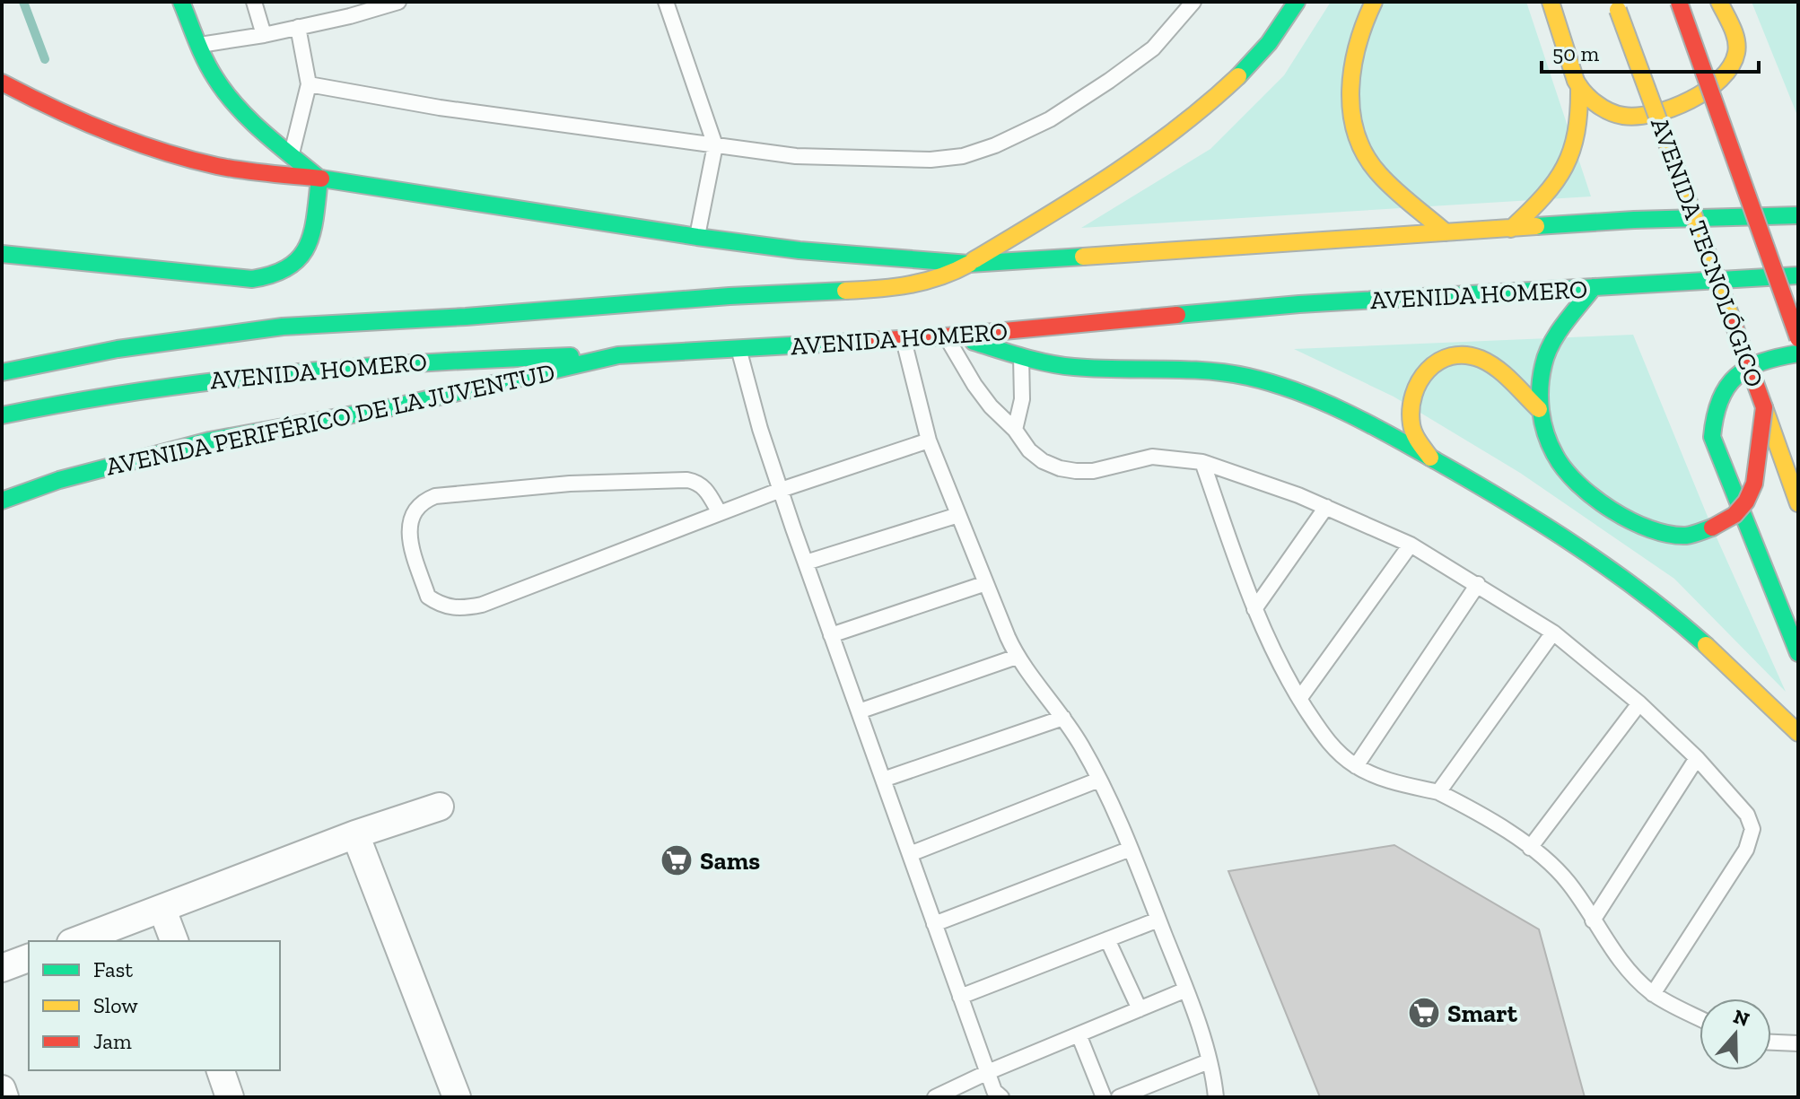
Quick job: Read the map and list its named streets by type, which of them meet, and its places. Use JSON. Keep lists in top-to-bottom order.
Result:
{
  "streets": {
    "main road": ["AVENIDA TECNOLÓGICO", "AVENIDA HOMERO", "AVENIDA PERIFÉRICO DE LA JUVENTUD"]
  },
  "crossings": [
    ["AVENIDA HOMERO", "AVENIDA PERIFÉRICO DE LA JUVENTUD"]
  ],
  "places": {
    "supermarket": ["Sams", "Smart"]
  },
  "legend": ["Fast", "Slow", "Jam"],
  "scale_bar": "50 m",
  "north": "top"
}
